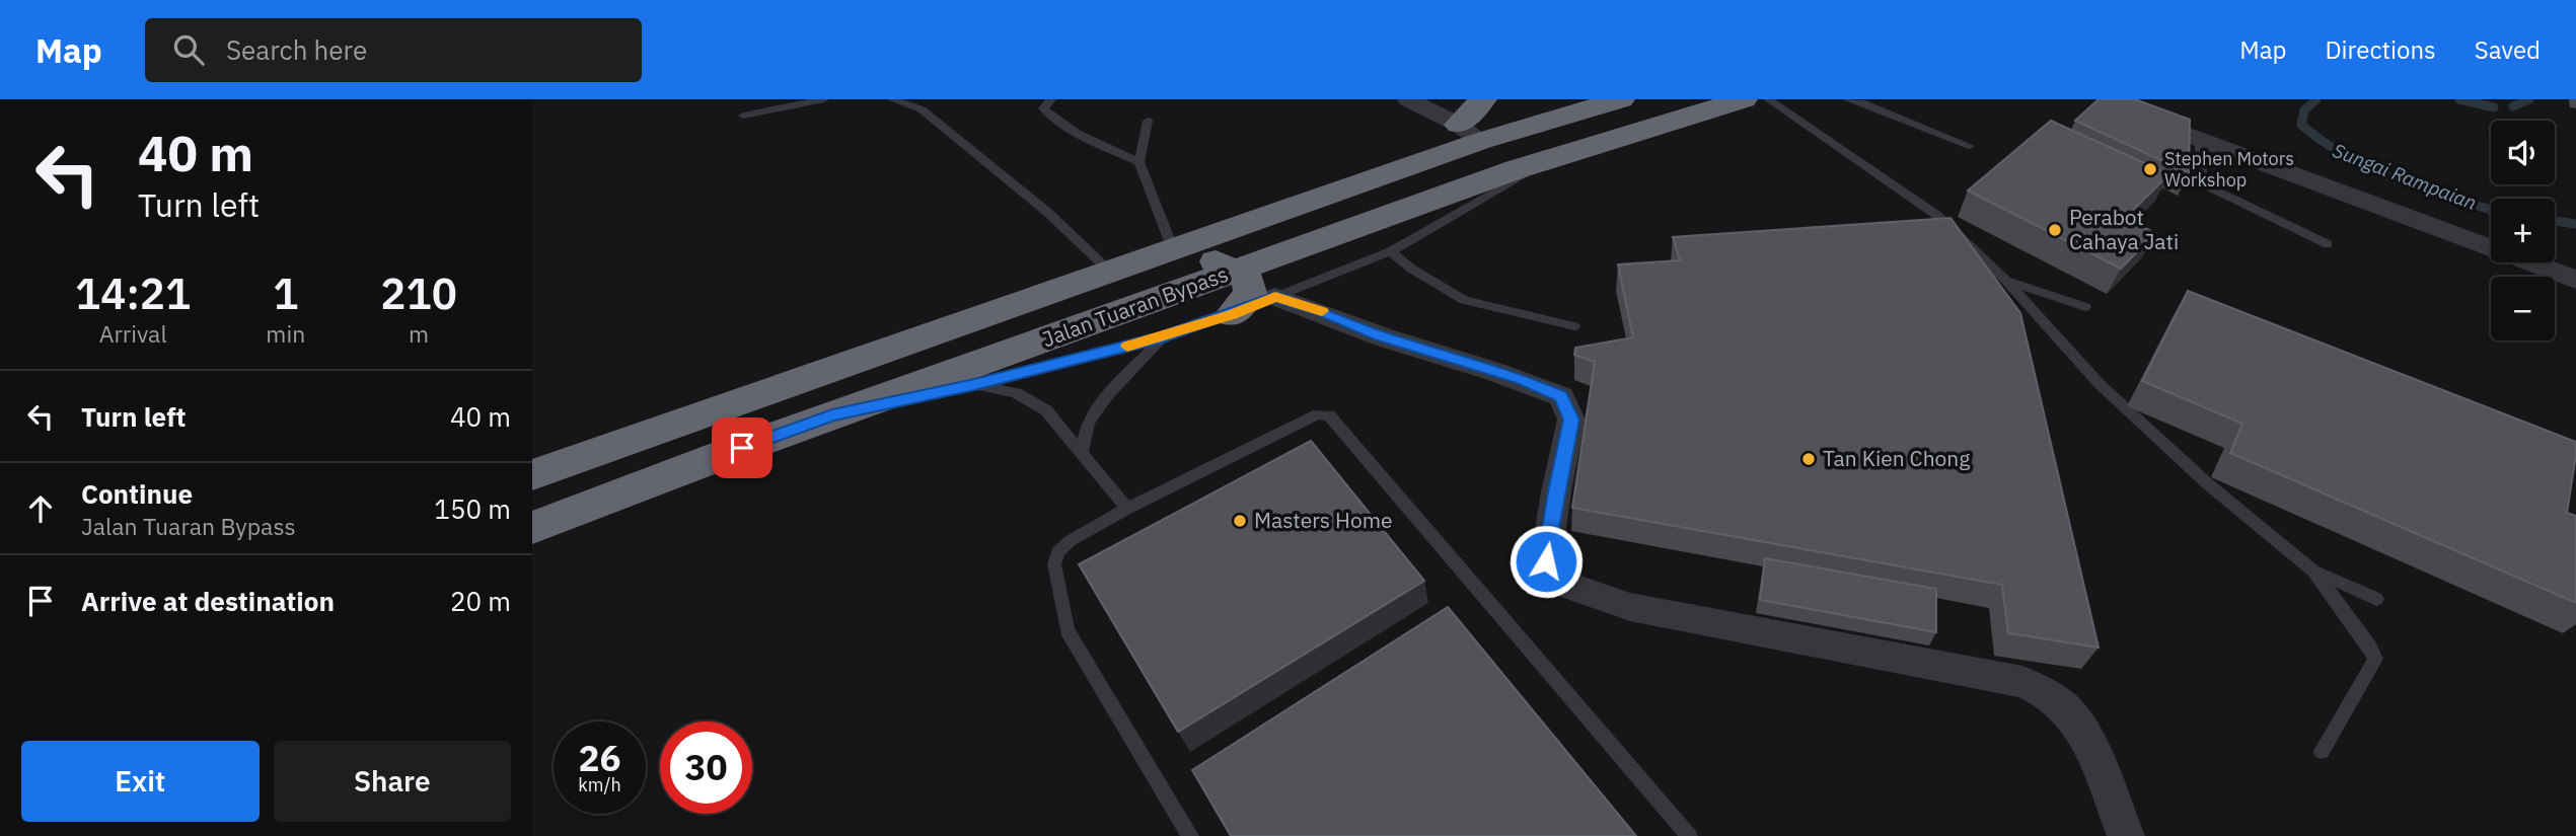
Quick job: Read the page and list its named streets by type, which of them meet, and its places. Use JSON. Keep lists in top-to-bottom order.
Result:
{
  "streets": {
    "highway": ["Jalan Tuaran Bypass"]
  },
  "water": ["Sungai Rampaian"],
  "places": [
    "Stephen Motors Workshop",
    "Perabot Cahaya Jati",
    "Tan Kien Chong",
    "Masters Home"
  ],
  "page": {
    "header": "Map",
    "search": "Search here",
    "nav": ["Map", "Directions", "Saved"],
    "turn": ["40 m", "Turn left"],
    "map_buttons": ["+", "−"],
    "eta": [
      "14:21",
      "Arrival",
      "1",
      "min",
      "210",
      "m"
    ],
    "list": [
      {
        "name": "Turn left",
        "value": "40 m"
      },
      {
        "name": "Continue",
        "note": "Jalan Tuaran Bypass",
        "value": "150 m"
      },
      {
        "name": "Arrive at destination",
        "value": "20 m"
      }
    ],
    "speed": "26 km/h",
    "limit": "30",
    "buttons": ["Exit", "Share"]
  }
}
